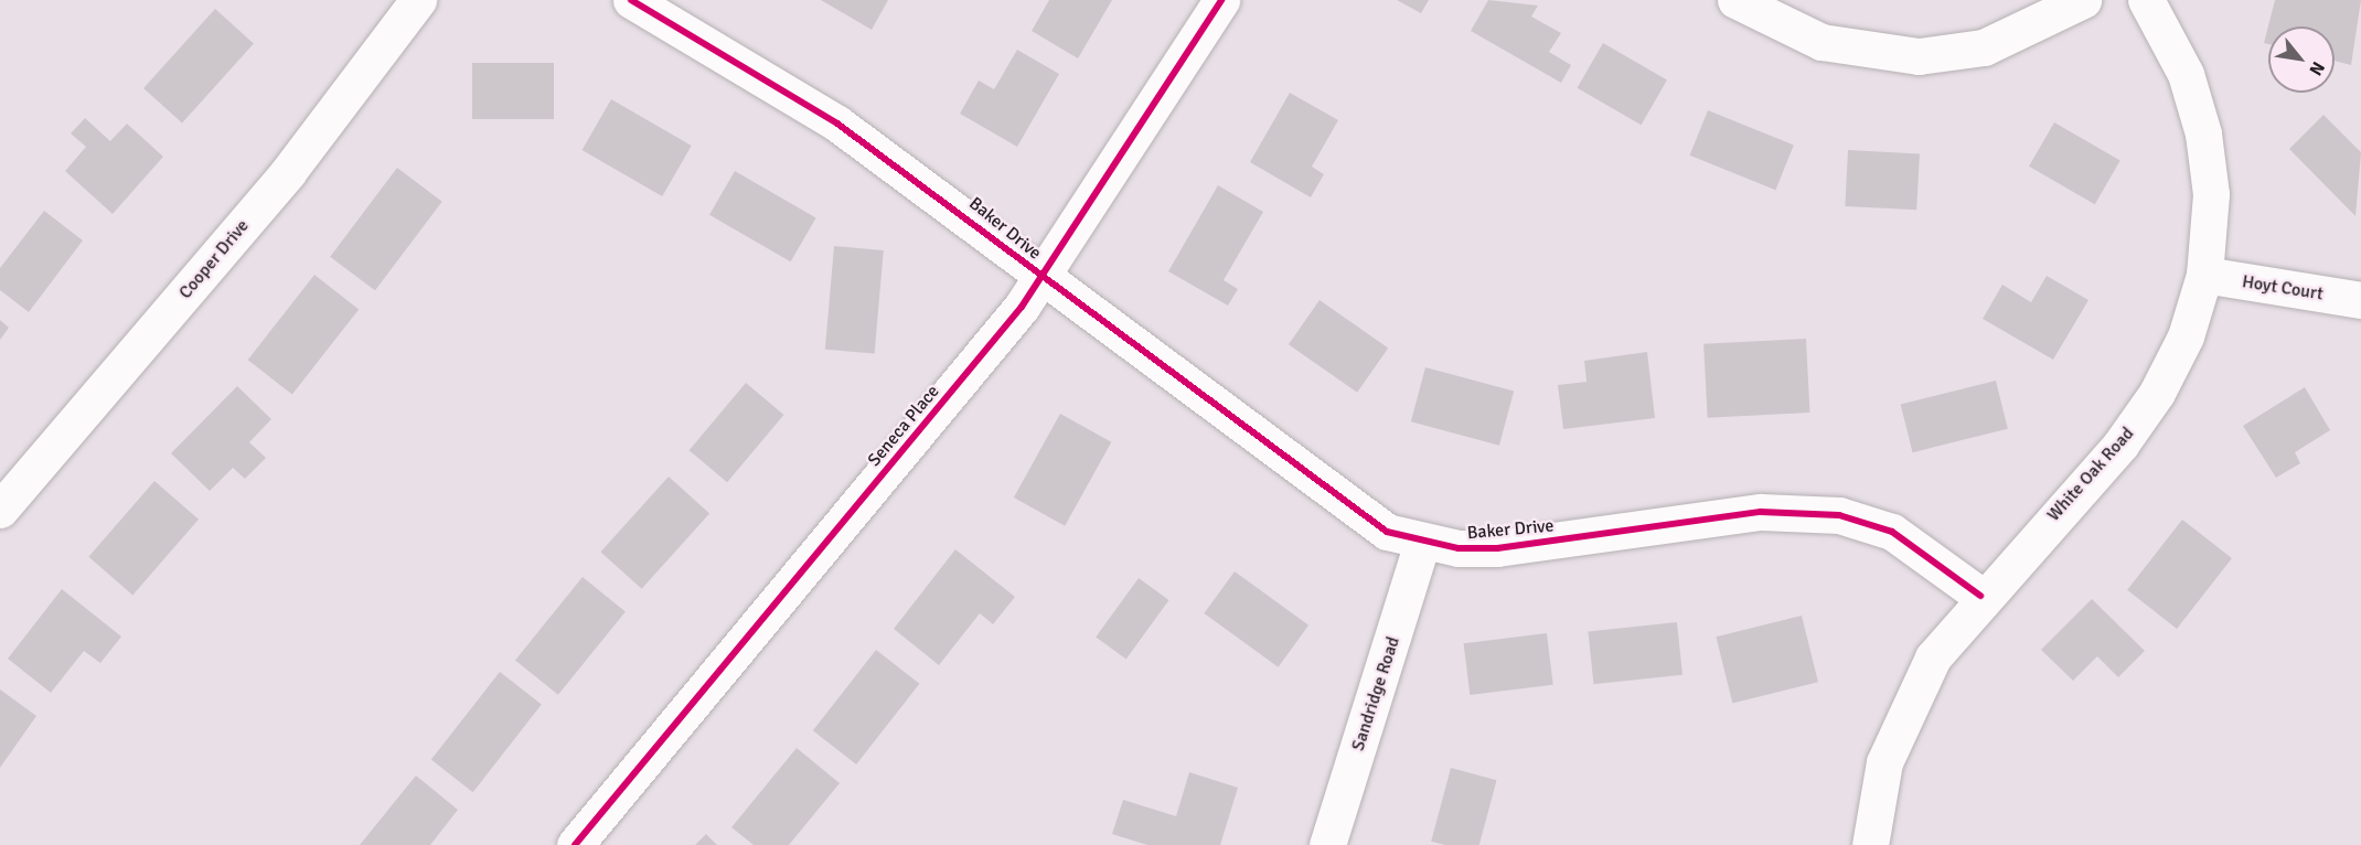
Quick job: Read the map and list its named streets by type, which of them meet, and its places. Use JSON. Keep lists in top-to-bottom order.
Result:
{
  "streets": {
    "street": [
      "Baker Drive",
      "Cooper Drive",
      "Hoyt Court",
      "Seneca Place",
      "White Oak Road",
      "Sandridge Road"
    ]
  },
  "crossings": [
    ["Baker Drive", "Seneca Place"],
    ["Baker Drive", "White Oak Road"],
    ["Baker Drive", "Sandridge Road"],
    ["Hoyt Court", "White Oak Road"]
  ],
  "north": "bottom right"
}
